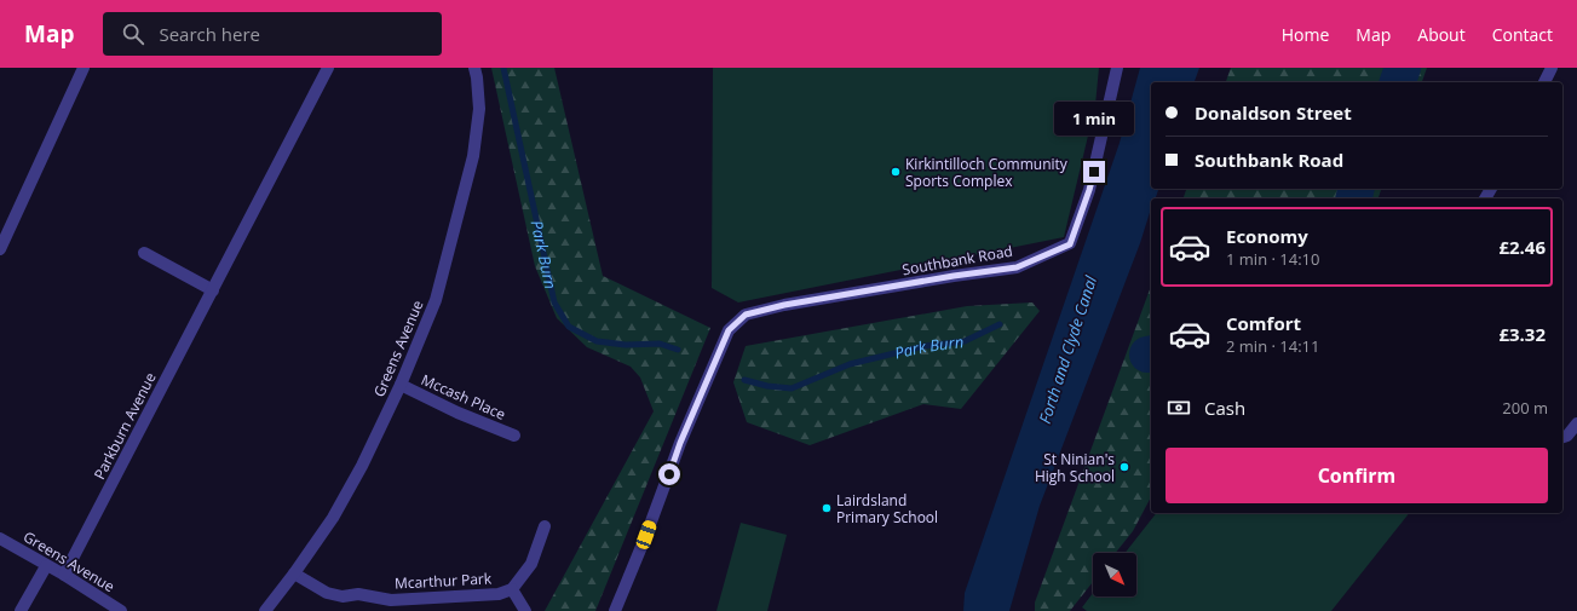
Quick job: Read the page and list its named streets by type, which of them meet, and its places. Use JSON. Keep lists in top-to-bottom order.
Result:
{
  "streets": {
    "street": [
      "Southbank Road",
      "Greens Avenue",
      "Mccash Place",
      "Parkburn Avenue",
      "Mcarthur Park"
    ]
  },
  "crossings": [
    ["Greens Avenue", "Mccash Place"],
    ["Greens Avenue", "Parkburn Avenue"],
    ["Greens Avenue", "Mcarthur Park"]
  ],
  "water": ["Park Burn", "Forth and Clyde Canal"],
  "places": ["Kirkintilloch Community Sports Complex", "St Ninian's High School", "Lairdsland Primary School"],
  "north": "bottom right",
  "page": {
    "header": "Map",
    "search": "Search here",
    "nav": [
      "Home",
      "Map",
      "About",
      "Contact"
    ],
    "banner": ["Donaldson Street", "Southbank Road"],
    "bubble": "1 min",
    "list": [
      {
        "name": "Economy",
        "note": "1 min · 14:10",
        "value": "£2.46"
      },
      {
        "name": "Comfort",
        "note": "2 min · 14:11",
        "value": "£3.32"
      }
    ],
    "pay": ["Cash", "200 m"],
    "buttons": "Confirm"
  }
}
